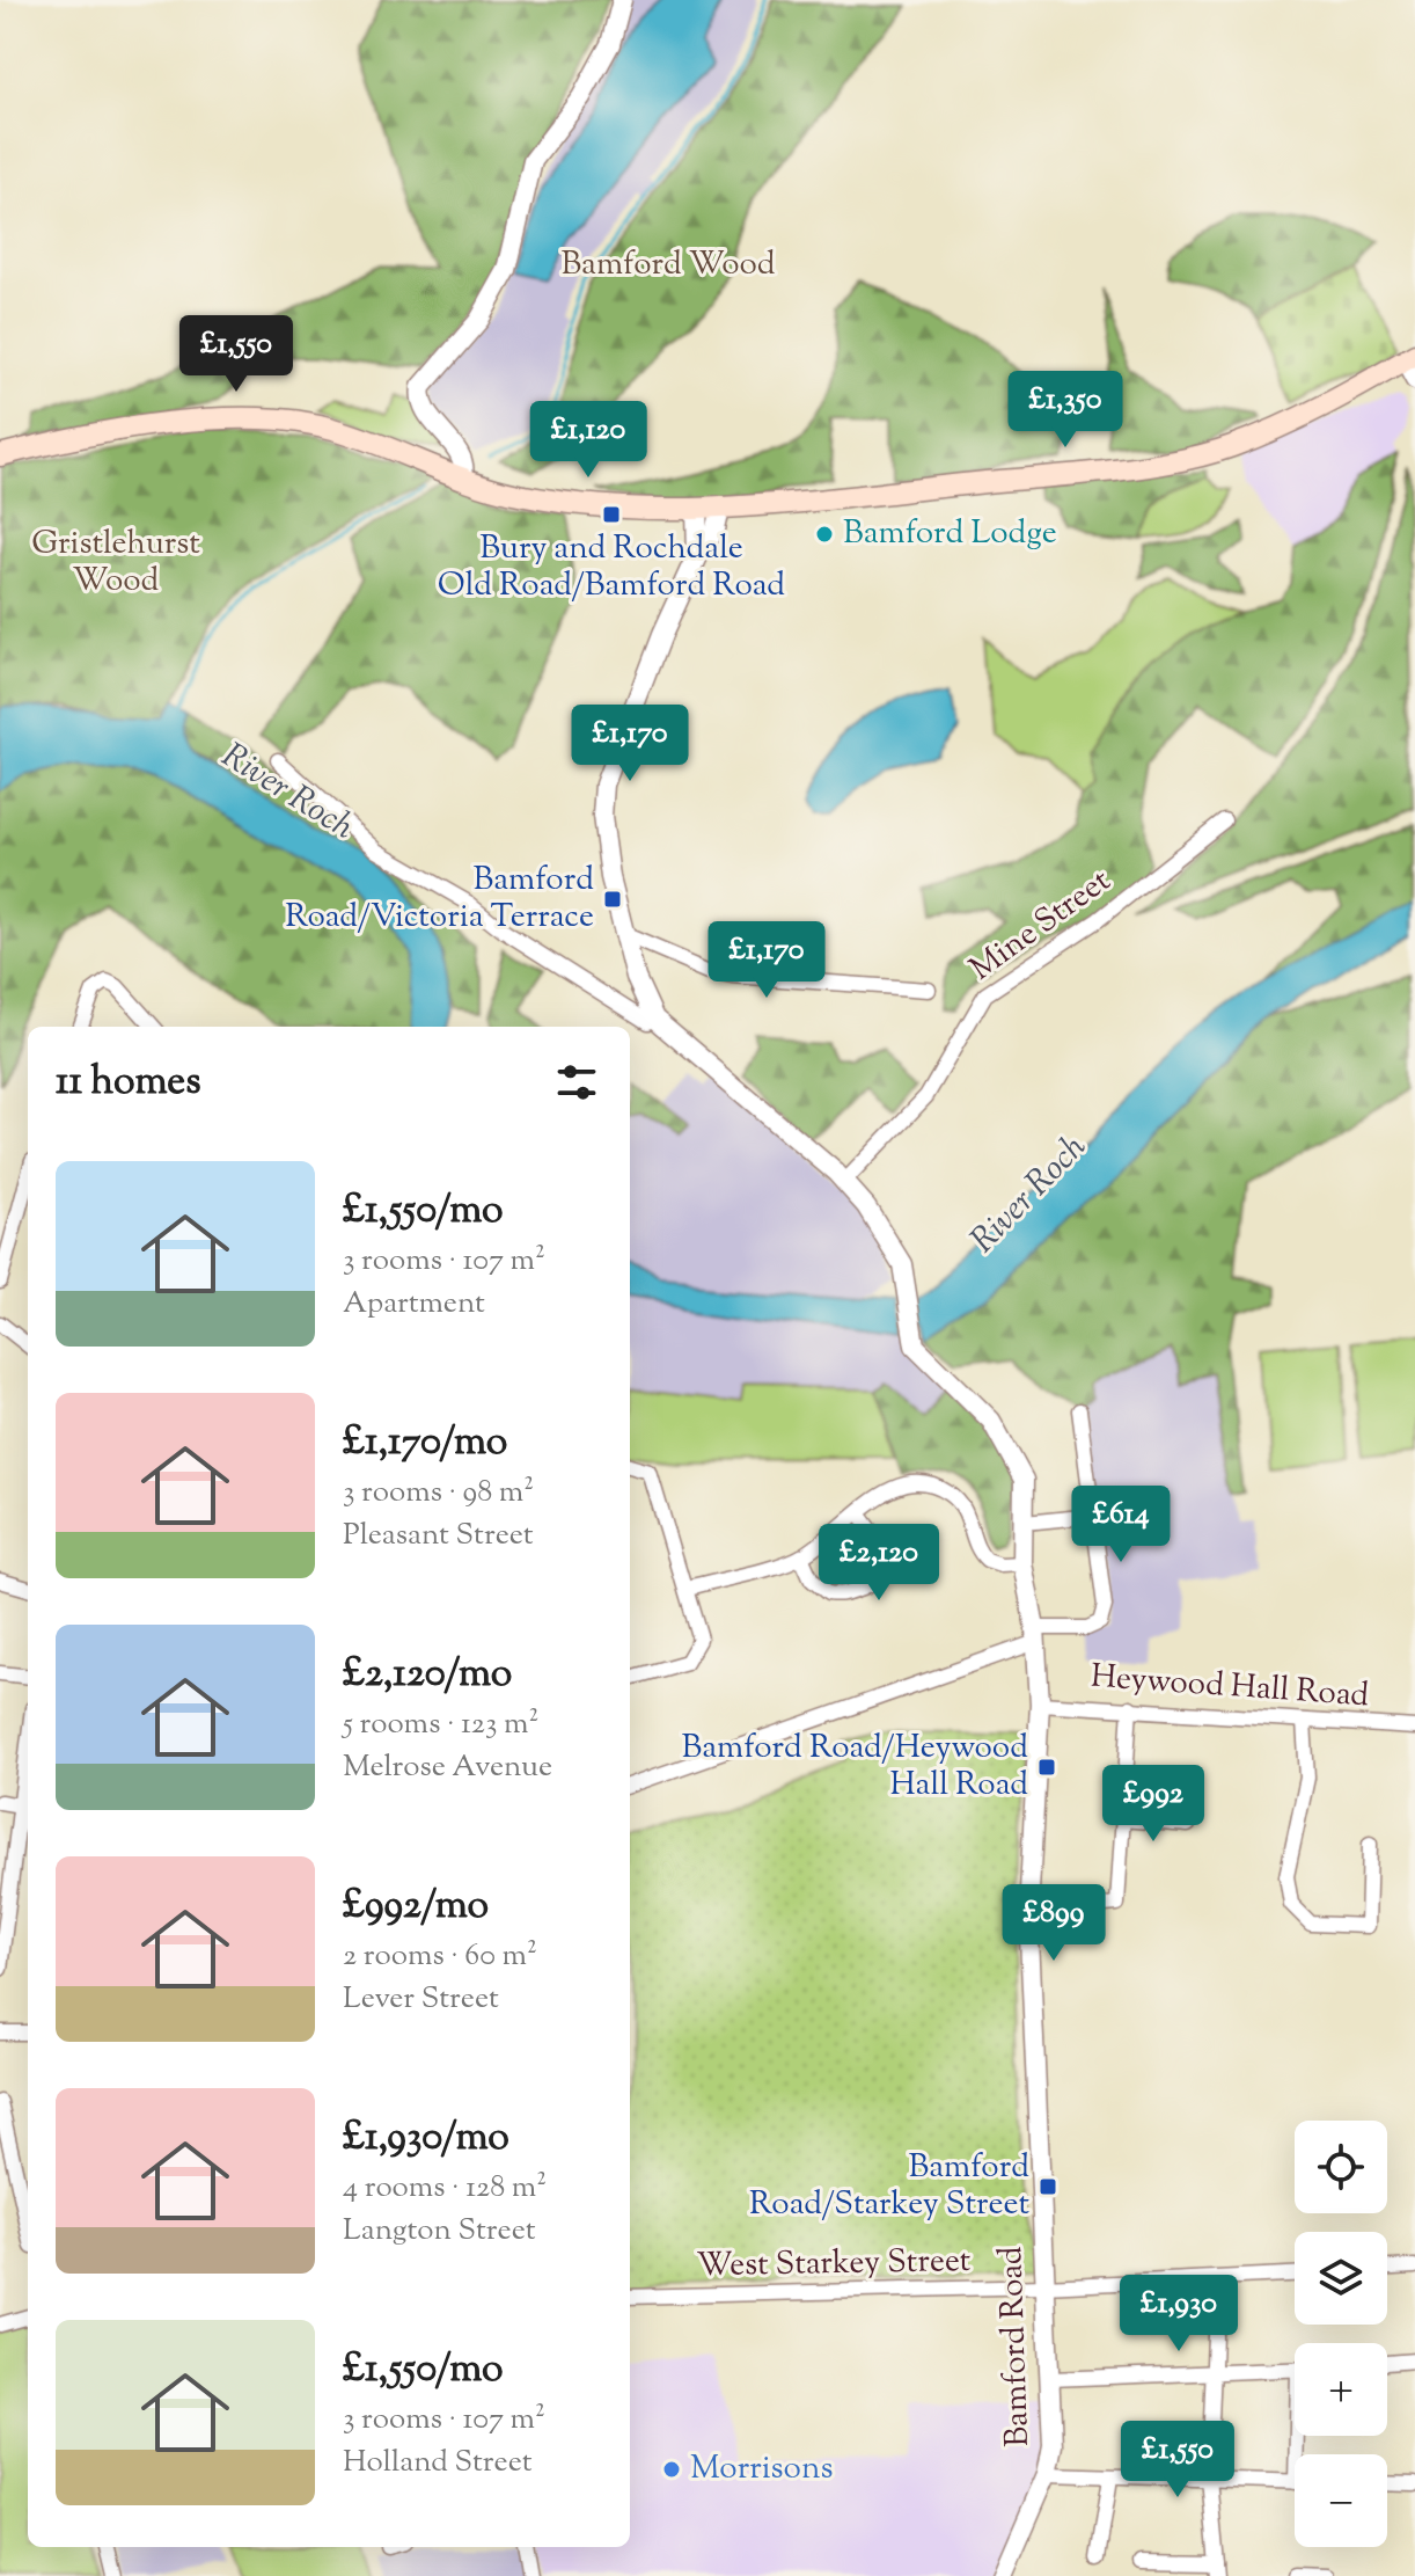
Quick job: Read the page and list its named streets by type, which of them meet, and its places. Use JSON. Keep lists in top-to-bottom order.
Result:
{
  "streets": {
    "street": [
      "Mine Street",
      "Heywood Hall Road",
      "West Starkey Street",
      "Bamford Road"
    ]
  },
  "crossings": [
    ["Mine Street", "Bamford Road"],
    ["Heywood Hall Road", "Bamford Road"],
    ["West Starkey Street", "Bamford Road"]
  ],
  "water": ["River Roch"],
  "parks": ["Bamford Wood", "Gristlehurst Wood"],
  "places": {
    "transit": [
      "Bury and Rochdale Old Road/Bamford Road",
      "Bamford Road/Victoria Terrace",
      "Bamford Road/Heywood Hall Road",
      "Bamford Road/Starkey Street"
    ],
    "other": ["Bamford Lodge", "Morrisons"]
  },
  "page": {
    "price": [
      "£1,550",
      "£1,350",
      "£1,120",
      "£1,170",
      "£1,170",
      "£614",
      "£2,120",
      "£992",
      "£899",
      "£1,930",
      "£1,550"
    ],
    "heading": "11 homes",
    "list": [
      {
        "name": "£1,550/mo",
        "note": "3 rooms · 107 m² · Apartment"
      },
      {
        "name": "£1,170/mo",
        "note": "3 rooms · 98 m² · Pleasant Street"
      },
      {
        "name": "£2,120/mo",
        "note": "5 rooms · 123 m² · Melrose Avenue"
      },
      {
        "name": "£992/mo",
        "note": "2 rooms · 60 m² · Lever Street"
      },
      {
        "name": "£1,930/mo",
        "note": "4 rooms · 128 m² · Langton Street"
      },
      {
        "name": "£1,550/mo",
        "note": "3 rooms · 107 m² · Holland Street"
      }
    ],
    "map_buttons": ["+", "−"]
  }
}
